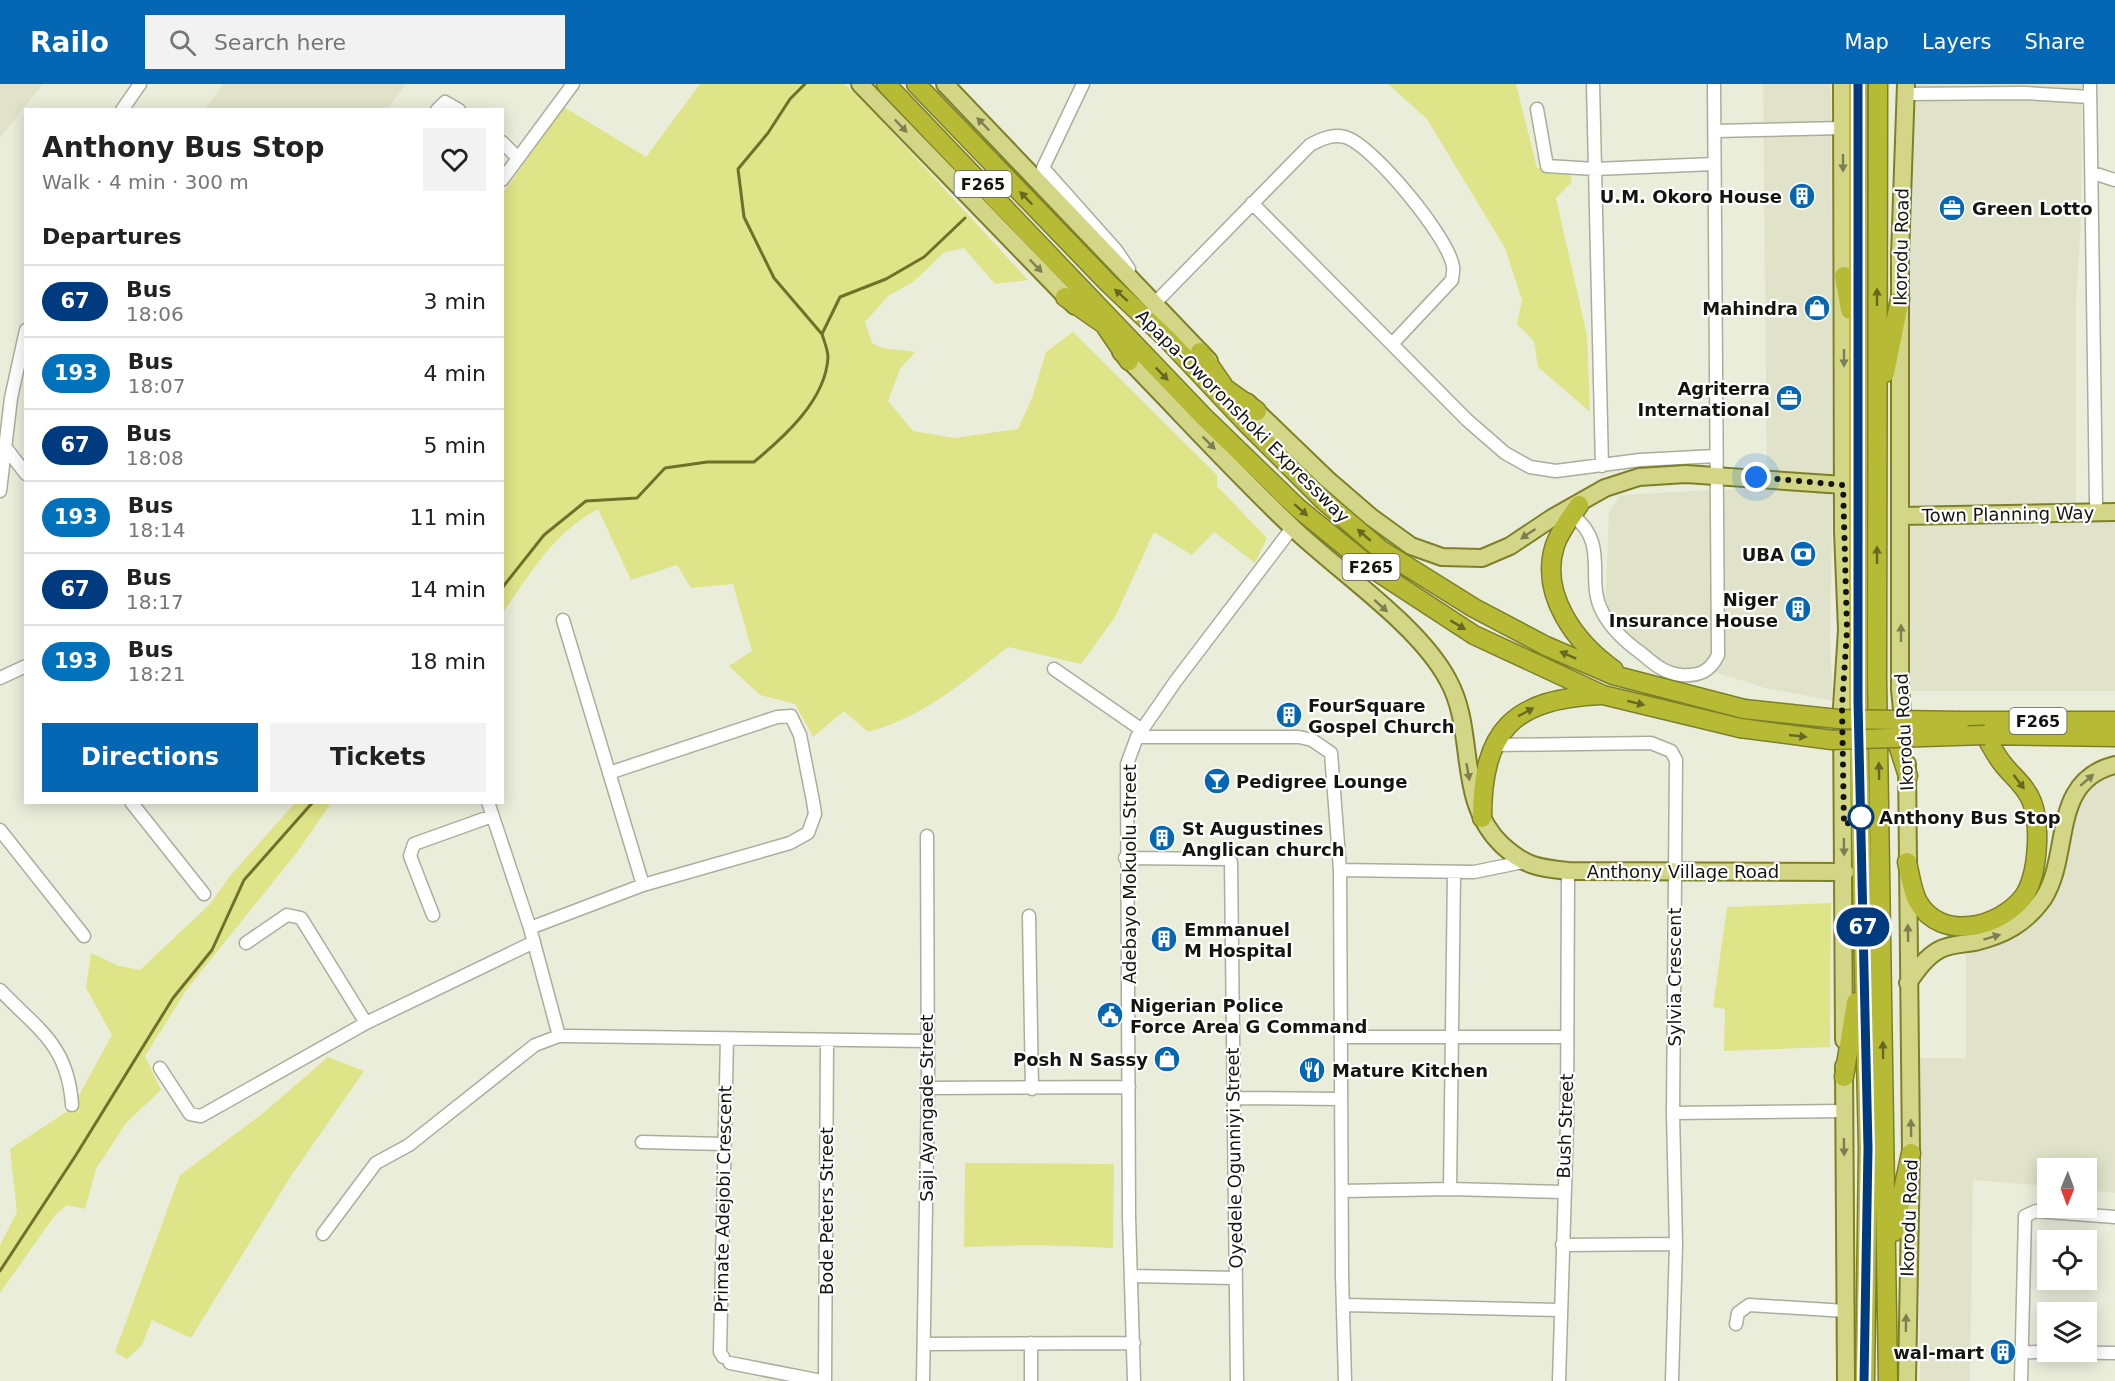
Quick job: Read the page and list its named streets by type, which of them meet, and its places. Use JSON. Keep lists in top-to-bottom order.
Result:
{
  "streets": {
    "highway": ["F265", "Ikorodu Road", "Apapa-Oworonshoki Expressway"],
    "main road": ["Town Planning Way", "Anthony Village Road"],
    "street": [
      "Adebayo Mokuolu Street",
      "Sylvia Crescent",
      "Saji Ayangade Street",
      "Bush Street",
      "Oyedele Ogunniyi Street",
      "Primate Adejobi Crescent",
      "Bode Peters Street"
    ]
  },
  "crossings": [
    ["F265", "Apapa-Oworonshoki Expressway"],
    ["Ikorodu Road", "Town Planning Way"],
    ["Apapa-Oworonshoki Expressway", "Anthony Village Road"],
    ["Apapa-Oworonshoki Expressway", "Adebayo Mokuolu Street"],
    ["Anthony Village Road", "Sylvia Crescent"],
    ["Anthony Village Road", "Bush Street"],
    ["Adebayo Mokuolu Street", "Oyedele Ogunniyi Street"],
    ["Primate Adejobi Crescent", "Bode Peters Street"]
  ],
  "places": {
    "building": [
      "U.M. Okoro House",
      "Niger Insurance House",
      "FourSquare Gospel Church",
      "St Augustines Anglican church",
      "Emmanuel M Hospital",
      "wal-mart"
    ],
    "office": ["Green Lotto", "Agriterra International"],
    "shop": ["Mahindra", "Posh N Sassy"],
    "bank": ["UBA"],
    "bar": ["Pedigree Lounge"],
    "other": ["Anthony Bus Stop"],
    "public building": ["Nigerian Police Force Area G Command"],
    "restaurant": ["Mature Kitchen"]
  },
  "lines": ["bus line 67"],
  "north": "bottom",
  "page": {
    "header": "Railo",
    "search": "Search here",
    "nav": ["Map", "Layers", "Share"],
    "on_map": "67",
    "heading": [
      ["Anthony Bus Stop", "Walk · 4 min · 300 m"],
      "Departures"
    ],
    "list": [
      {
        "mark": "67",
        "name": "Bus",
        "note": "18:06",
        "value": "3 min"
      },
      {
        "mark": "193",
        "name": "Bus",
        "note": "18:07",
        "value": "4 min"
      },
      {
        "mark": "67",
        "name": "Bus",
        "note": "18:08",
        "value": "5 min"
      },
      {
        "mark": "193",
        "name": "Bus",
        "note": "18:14",
        "value": "11 min"
      },
      {
        "mark": "67",
        "name": "Bus",
        "note": "18:17",
        "value": "14 min"
      },
      {
        "mark": "193",
        "name": "Bus",
        "note": "18:21",
        "value": "18 min"
      }
    ],
    "buttons": ["Directions", "Tickets"]
  }
}
